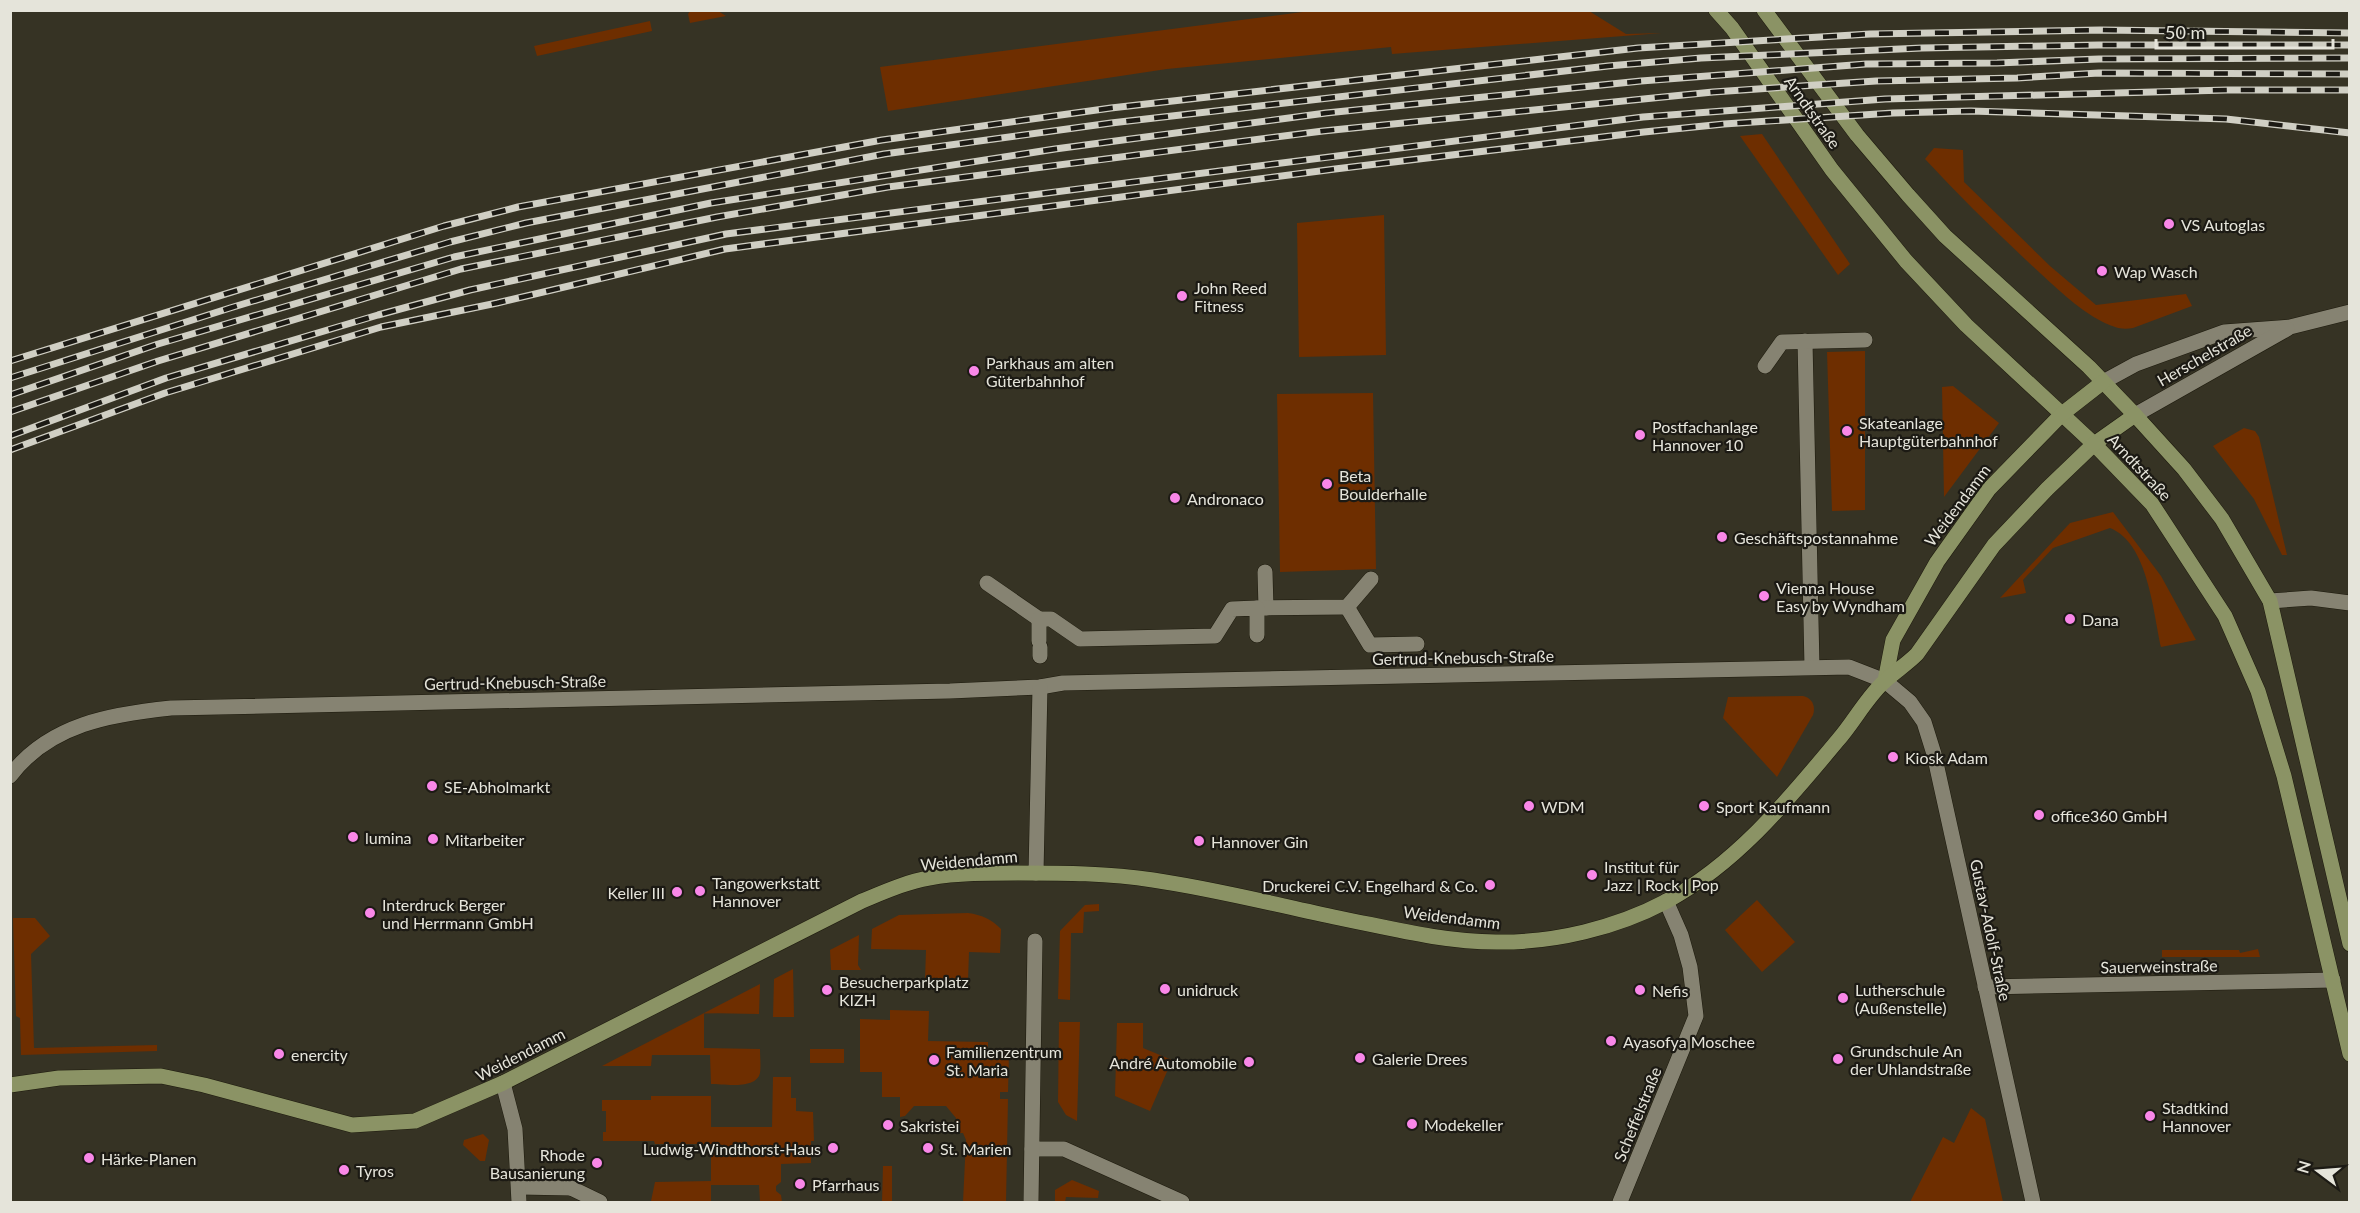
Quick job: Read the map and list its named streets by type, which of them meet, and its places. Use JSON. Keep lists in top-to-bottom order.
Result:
{
  "streets": {
    "main road": ["Arndtstraße", "Weidendamm"],
    "street": [
      "Herschelstraße",
      "Gertrud-Knebusch-Straße",
      "Gustav-Adolf-Straße",
      "Sauerweinstraße",
      "Scheffelstraße"
    ]
  },
  "crossings": [
    ["Arndtstraße", "Herschelstraße"],
    ["Arndtstraße", "Weidendamm"],
    ["Arndtstraße", "Sauerweinstraße"],
    ["Herschelstraße", "Weidendamm"],
    ["Weidendamm", "Gertrud-Knebusch-Straße"],
    ["Weidendamm", "Gustav-Adolf-Straße"],
    ["Weidendamm", "Scheffelstraße"],
    ["Gertrud-Knebusch-Straße", "Gustav-Adolf-Straße"],
    ["Gustav-Adolf-Straße", "Sauerweinstraße"]
  ],
  "places": [
    "VS Autoglas",
    "Wap Wasch",
    "John Reed Fitness",
    "Parkhaus am alten Güterbahnhof",
    "Skateanlage Hauptgüterbahnhof",
    "Postfachanlage Hannover 10",
    "Beta Boulderhalle",
    "Andronaco",
    "Geschäftspostannahme",
    "Vienna House Easy by Wyndham",
    "Dana",
    "Kiosk Adam",
    "SE-Abholmarkt",
    "WDM",
    "Sport Kaufmann",
    "office360 GmbH",
    "lumina",
    "Mitarbeiter",
    "Hannover Gin",
    "Institut für Jazz | Rock | Pop",
    "Druckerei C.V. Engelhard & Co.",
    "Tangowerkstatt Hannover",
    "Keller III",
    "Interdruck Berger und Herrmann GmbH",
    "unidruck",
    "Besucherparkplatz KIZH",
    "Nefis",
    "Lutherschule (Außenstelle)",
    "Ayasofya Moschee",
    "enercity",
    "Galerie Drees",
    "Grundschule An der Uhlandstraße",
    "Familienzentrum St. Maria",
    "André Automobile",
    "Stadtkind Hannover",
    "Modekeller",
    "Sakristei",
    "Ludwig-Windthorst-Haus",
    "St. Marien",
    "Härke-Planen",
    "Rhode Bausanierung",
    "Tyros",
    "Pfarrhaus"
  ],
  "scale_bar": "50 m",
  "north": "left"
}
